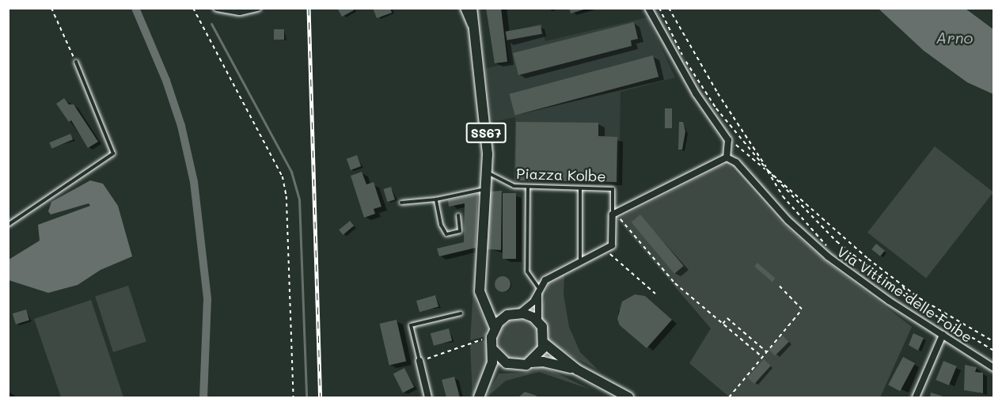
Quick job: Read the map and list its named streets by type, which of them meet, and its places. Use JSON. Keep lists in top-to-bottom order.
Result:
{
  "streets": {
    "main road": ["SS67"],
    "street": ["Piazza Kolbe", "Via Vittime delle Foibe"]
  },
  "crossings": [
    ["SS67", "Piazza Kolbe"]
  ],
  "water": ["Arno"]
}
